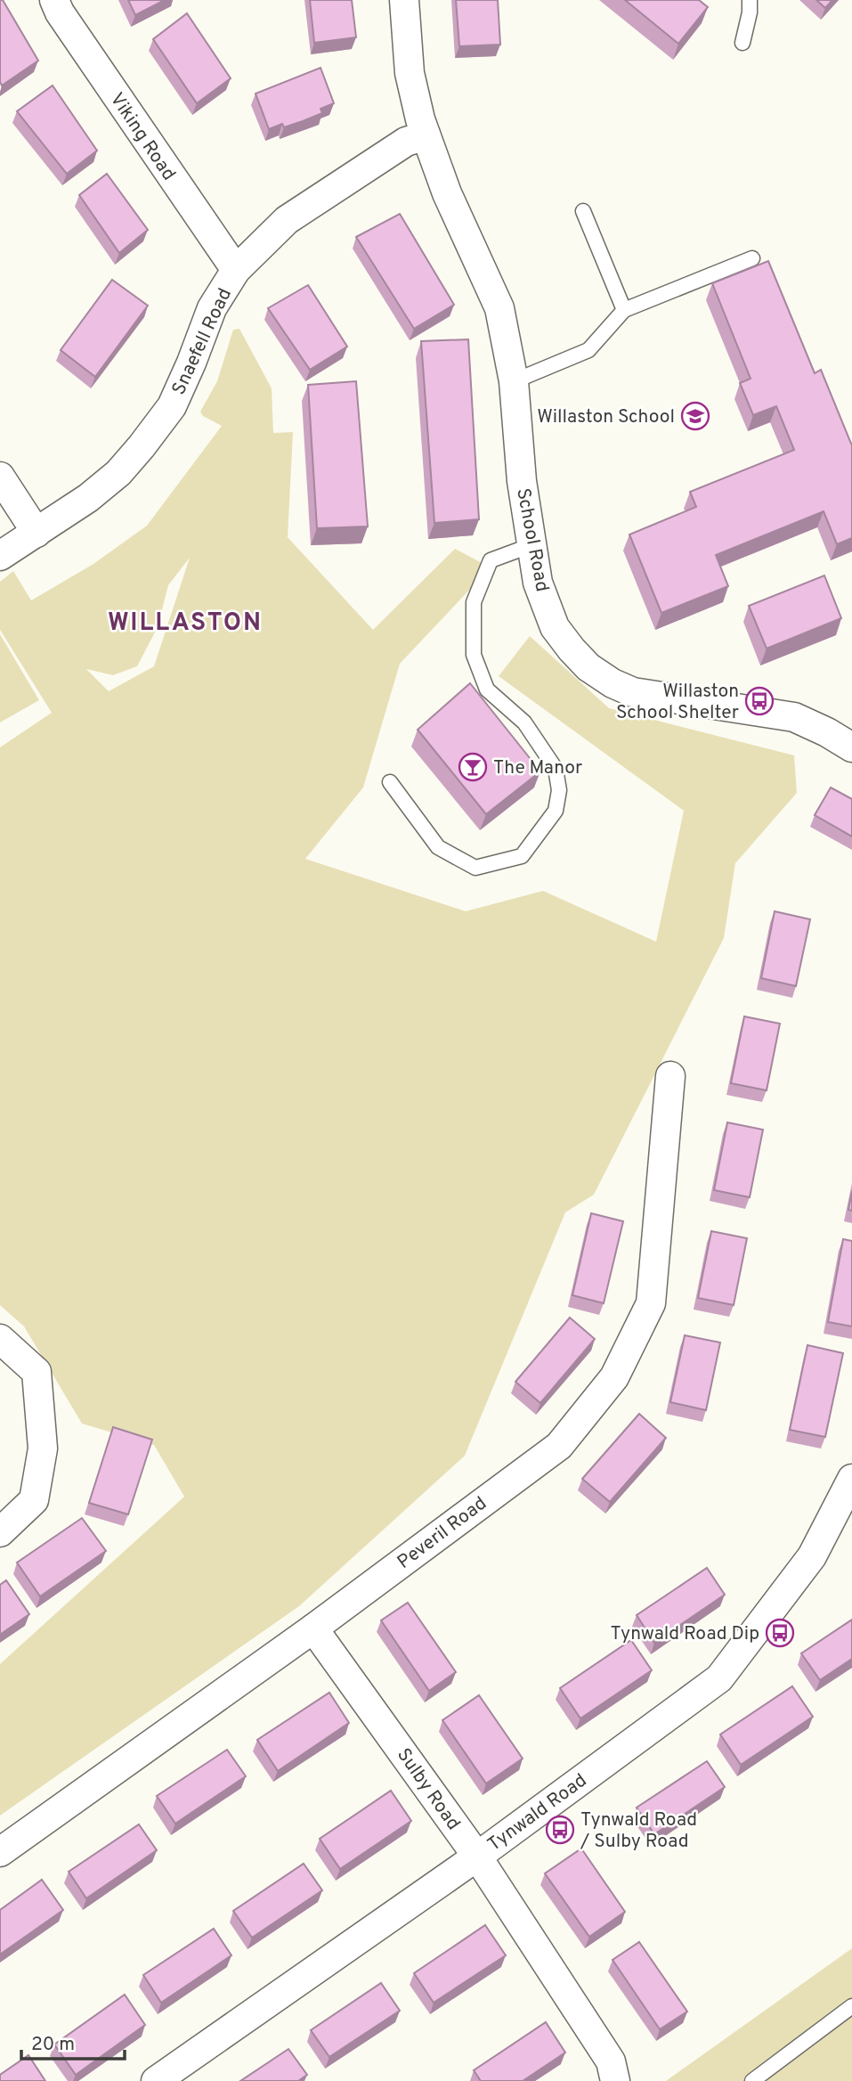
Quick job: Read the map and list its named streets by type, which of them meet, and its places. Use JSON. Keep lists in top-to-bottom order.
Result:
{
  "streets": {
    "street": [
      "Viking Road",
      "Snaefell Road",
      "School Road",
      "Peveril Road",
      "Sulby Road",
      "Tynwald Road"
    ]
  },
  "crossings": [
    ["Viking Road", "Snaefell Road"],
    ["Snaefell Road", "School Road"],
    ["Peveril Road", "Sulby Road"],
    ["Sulby Road", "Tynwald Road"]
  ],
  "districts": ["WILLASTON"],
  "places": {
    "school or university": ["Willaston School"],
    "bus stop": ["Willaston School Shelter", "Tynwald Road Dip", "Tynwald Road / Sulby Road"],
    "bar": ["The Manor"]
  },
  "scale_bar": "20 m"
}
